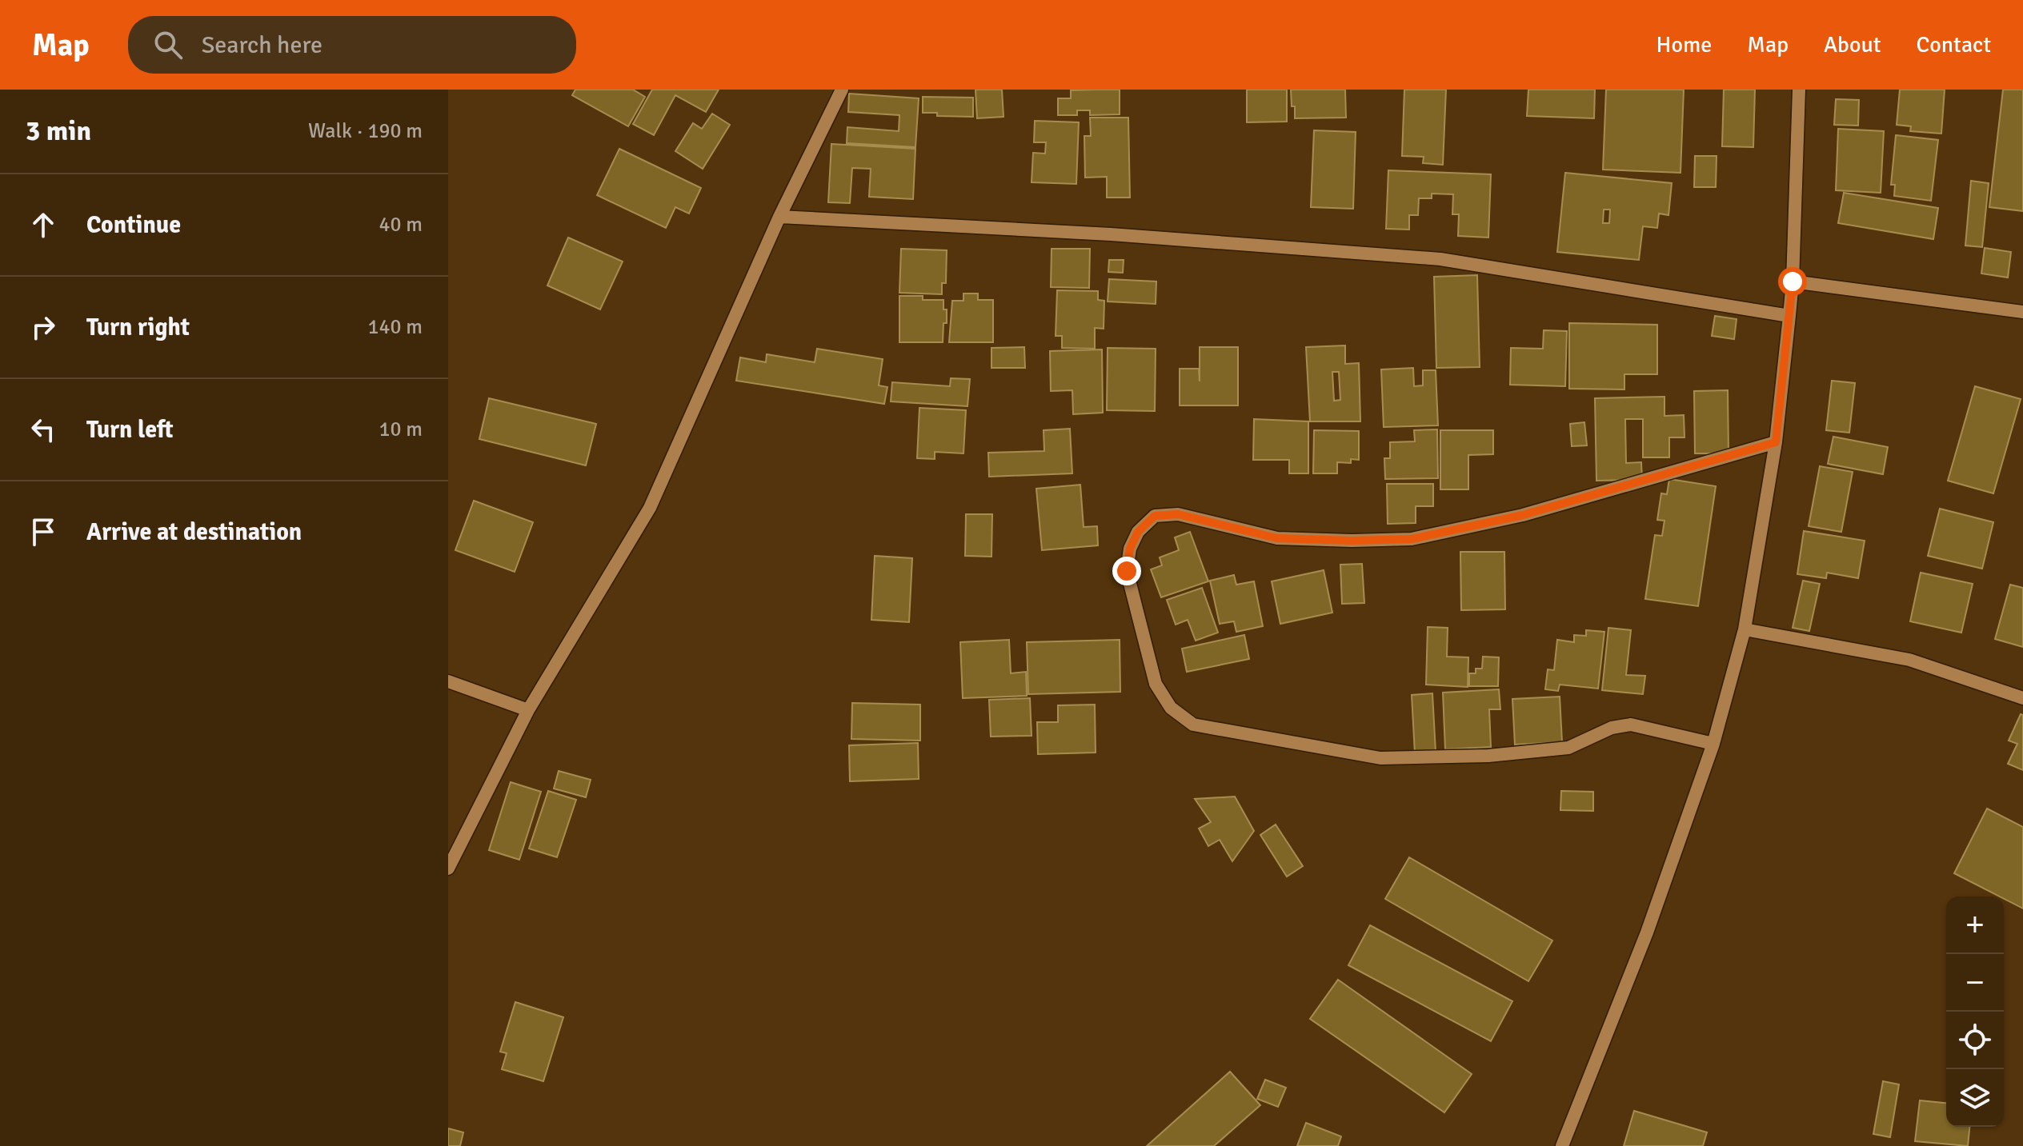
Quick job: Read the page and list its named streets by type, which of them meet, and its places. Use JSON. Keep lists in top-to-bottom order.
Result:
{
  "page": {
    "header": "Map",
    "search": "Search here",
    "nav": [
      "Home",
      "Map",
      "About",
      "Contact"
    ],
    "heading": ["3 min", "Walk · 190 m"],
    "list": [
      ["Continue", "40 m"],
      ["Turn right", "140 m"],
      ["Turn left", "10 m"],
      "Arrive at destination"
    ],
    "map_buttons": ["+", "−"]
  }
}
